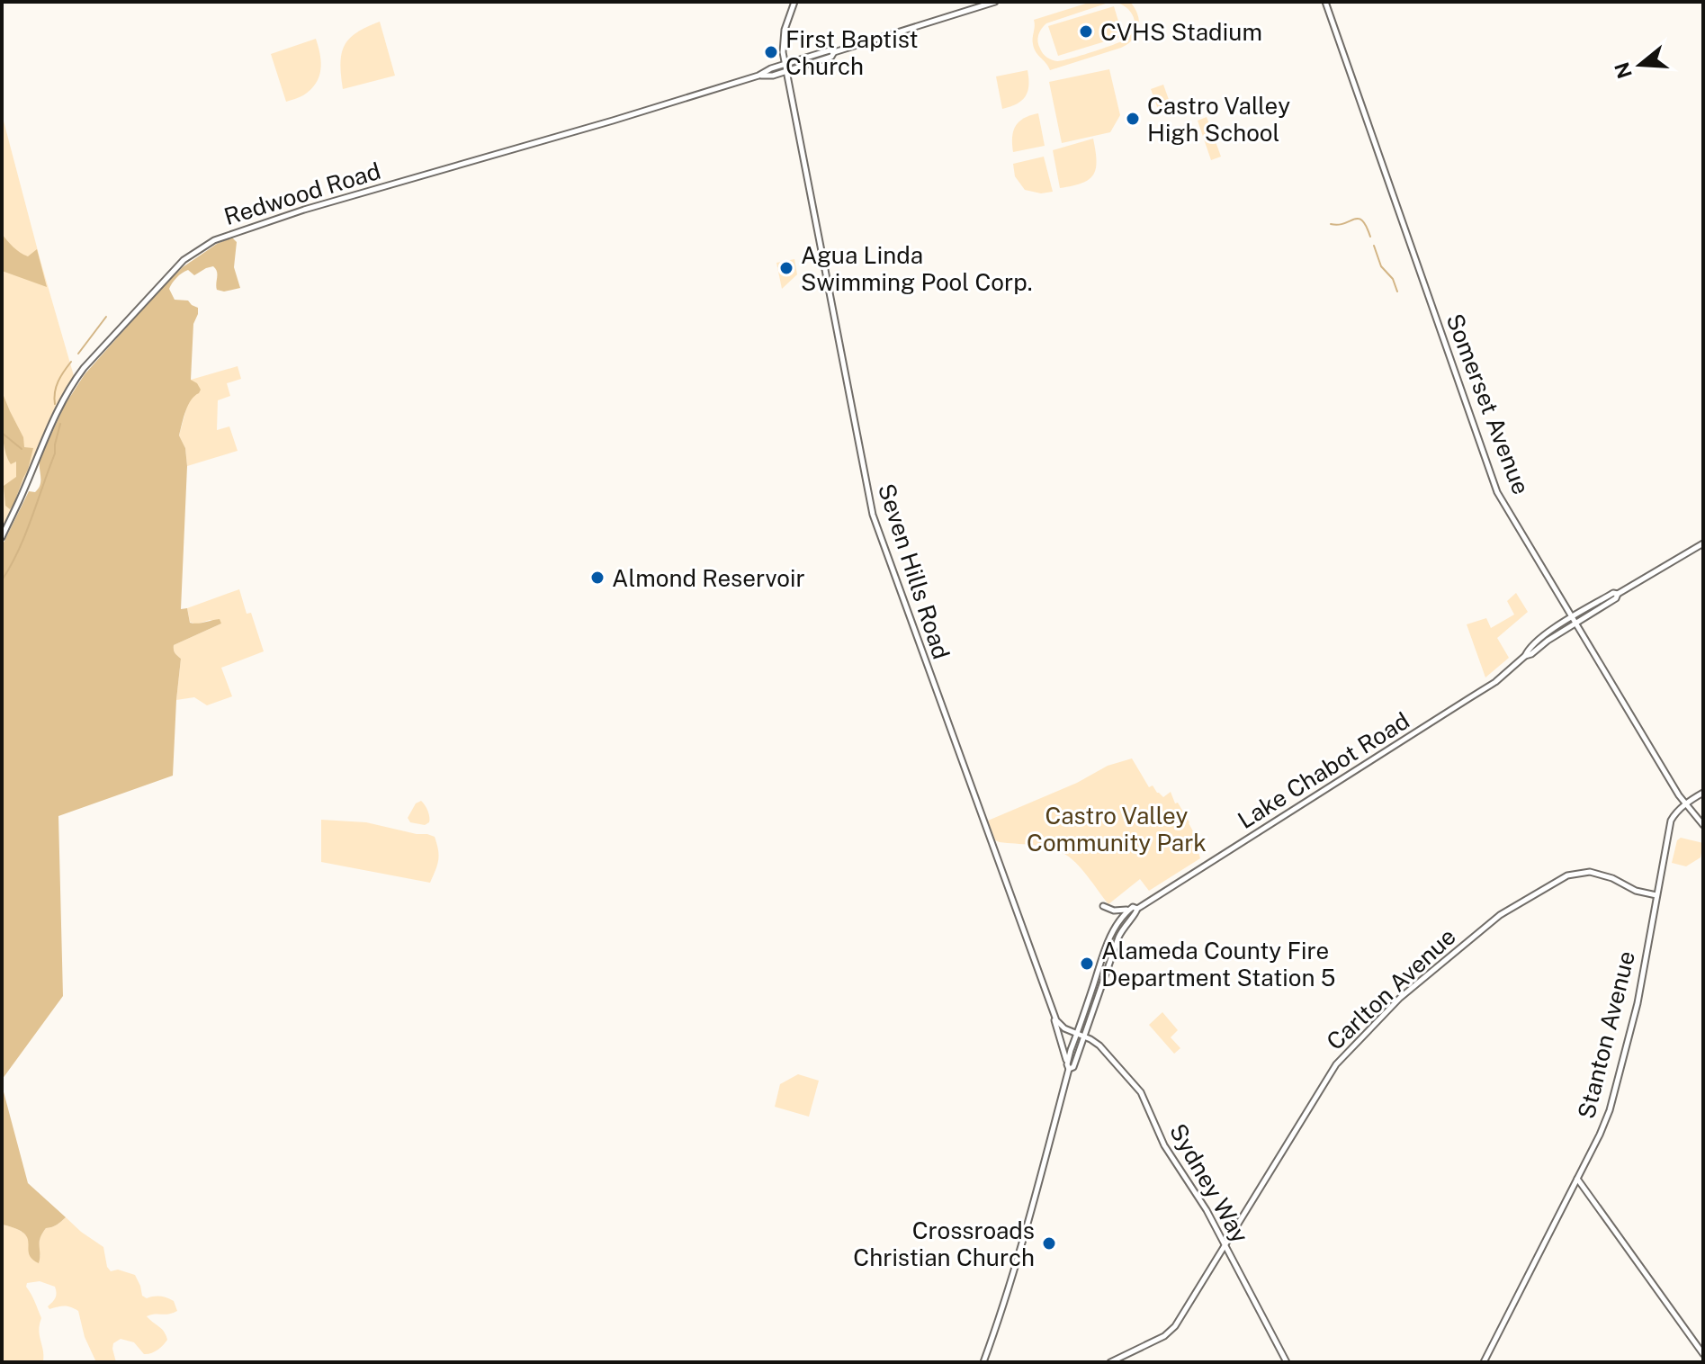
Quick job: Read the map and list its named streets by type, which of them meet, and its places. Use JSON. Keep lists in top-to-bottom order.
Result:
{
  "streets": {
    "street": [
      "Redwood Road",
      "Somerset Avenue",
      "Seven Hills Road",
      "Lake Chabot Road",
      "Carlton Avenue",
      "Stanton Avenue",
      "Sydney Way"
    ]
  },
  "crossings": [
    ["Redwood Road", "Seven Hills Road"],
    ["Somerset Avenue", "Lake Chabot Road"],
    ["Somerset Avenue", "Stanton Avenue"],
    ["Seven Hills Road", "Lake Chabot Road"],
    ["Lake Chabot Road", "Sydney Way"],
    ["Carlton Avenue", "Stanton Avenue"],
    ["Carlton Avenue", "Sydney Way"]
  ],
  "parks": ["Castro Valley Community Park"],
  "places": [
    "CVHS Stadium",
    "First Baptist Church",
    "Castro Valley High School",
    "Agua Linda Swimming Pool Corp.",
    "Almond Reservoir",
    "Alameda County Fire Department Station 5",
    "Crossroads Christian Church"
  ],
  "north": "left"
}
